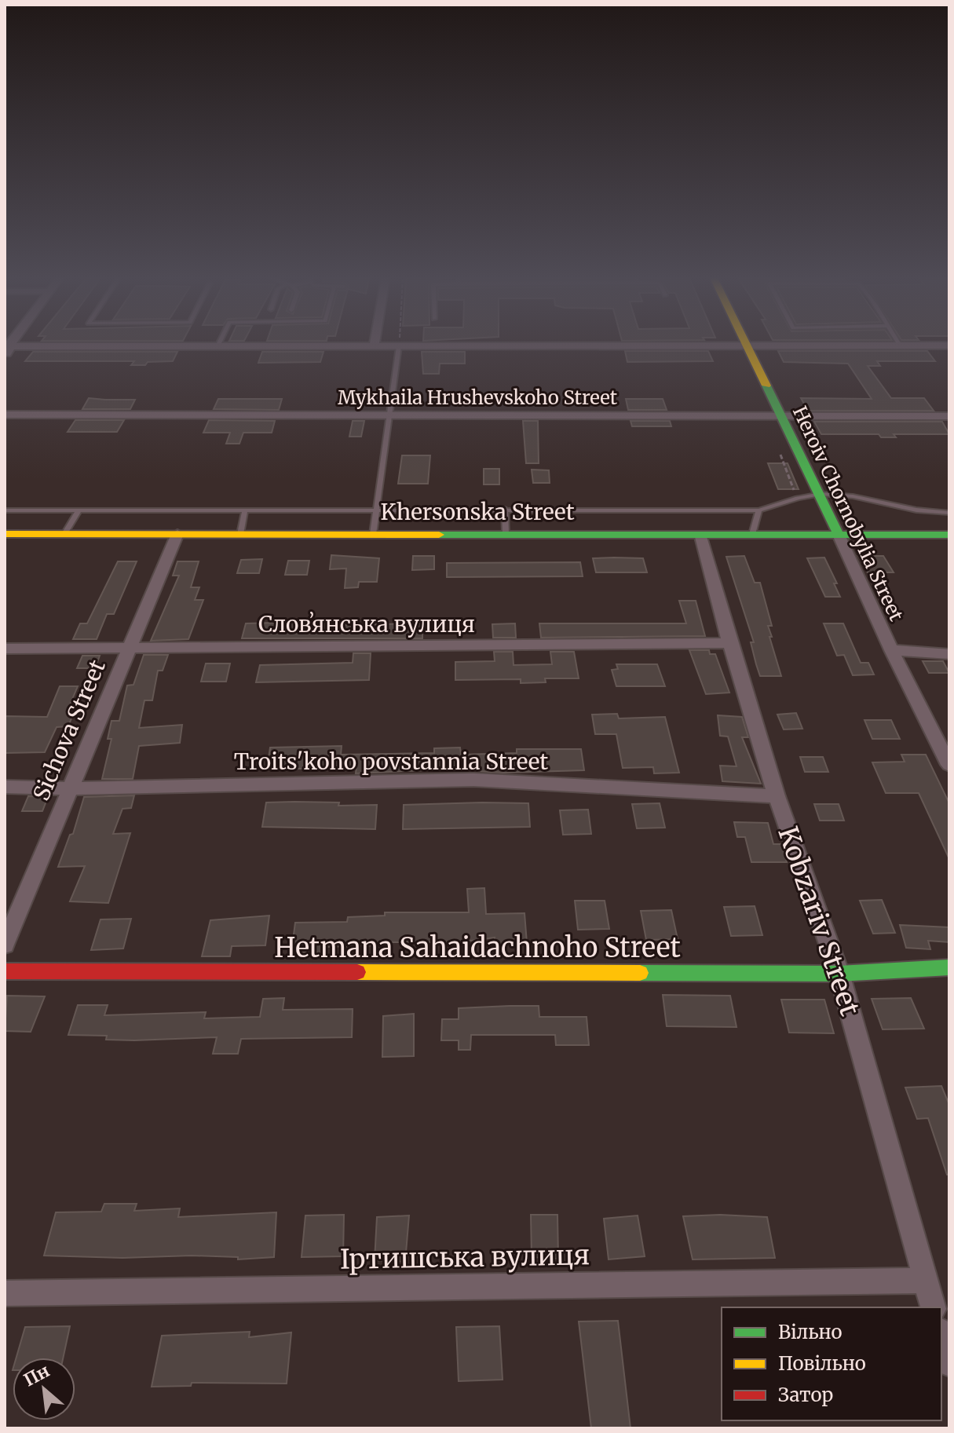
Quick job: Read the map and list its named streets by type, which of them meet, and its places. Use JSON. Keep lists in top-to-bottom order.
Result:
{
  "streets": {
    "main road": ["Khersonska Street", "Heroiv Chornobylia Street", "Hetmana Sahaidachnoho Street"],
    "street": [
      "Mykhaila Hrushevskoho Street",
      "Словʼянська вулиця",
      "Sichova Street",
      "Troits'koho povstannia Street",
      "Kobzariv Street",
      "Іртишська вулиця"
    ]
  },
  "crossings": [
    ["Mykhaila Hrushevskoho Street", "Heroiv Chornobylia Street"],
    ["Khersonska Street", "Heroiv Chornobylia Street"],
    ["Khersonska Street", "Sichova Street"],
    ["Khersonska Street", "Kobzariv Street"],
    ["Словʼянська вулиця", "Sichova Street"],
    ["Словʼянська вулиця", "Kobzariv Street"],
    ["Sichova Street", "Troits'koho povstannia Street"],
    ["Troits'koho povstannia Street", "Kobzariv Street"],
    ["Kobzariv Street", "Hetmana Sahaidachnoho Street"],
    ["Kobzariv Street", "Іртишська вулиця"]
  ],
  "legend": ["Вільно", "Повільно", "Затор"],
  "north": "top left"
}
